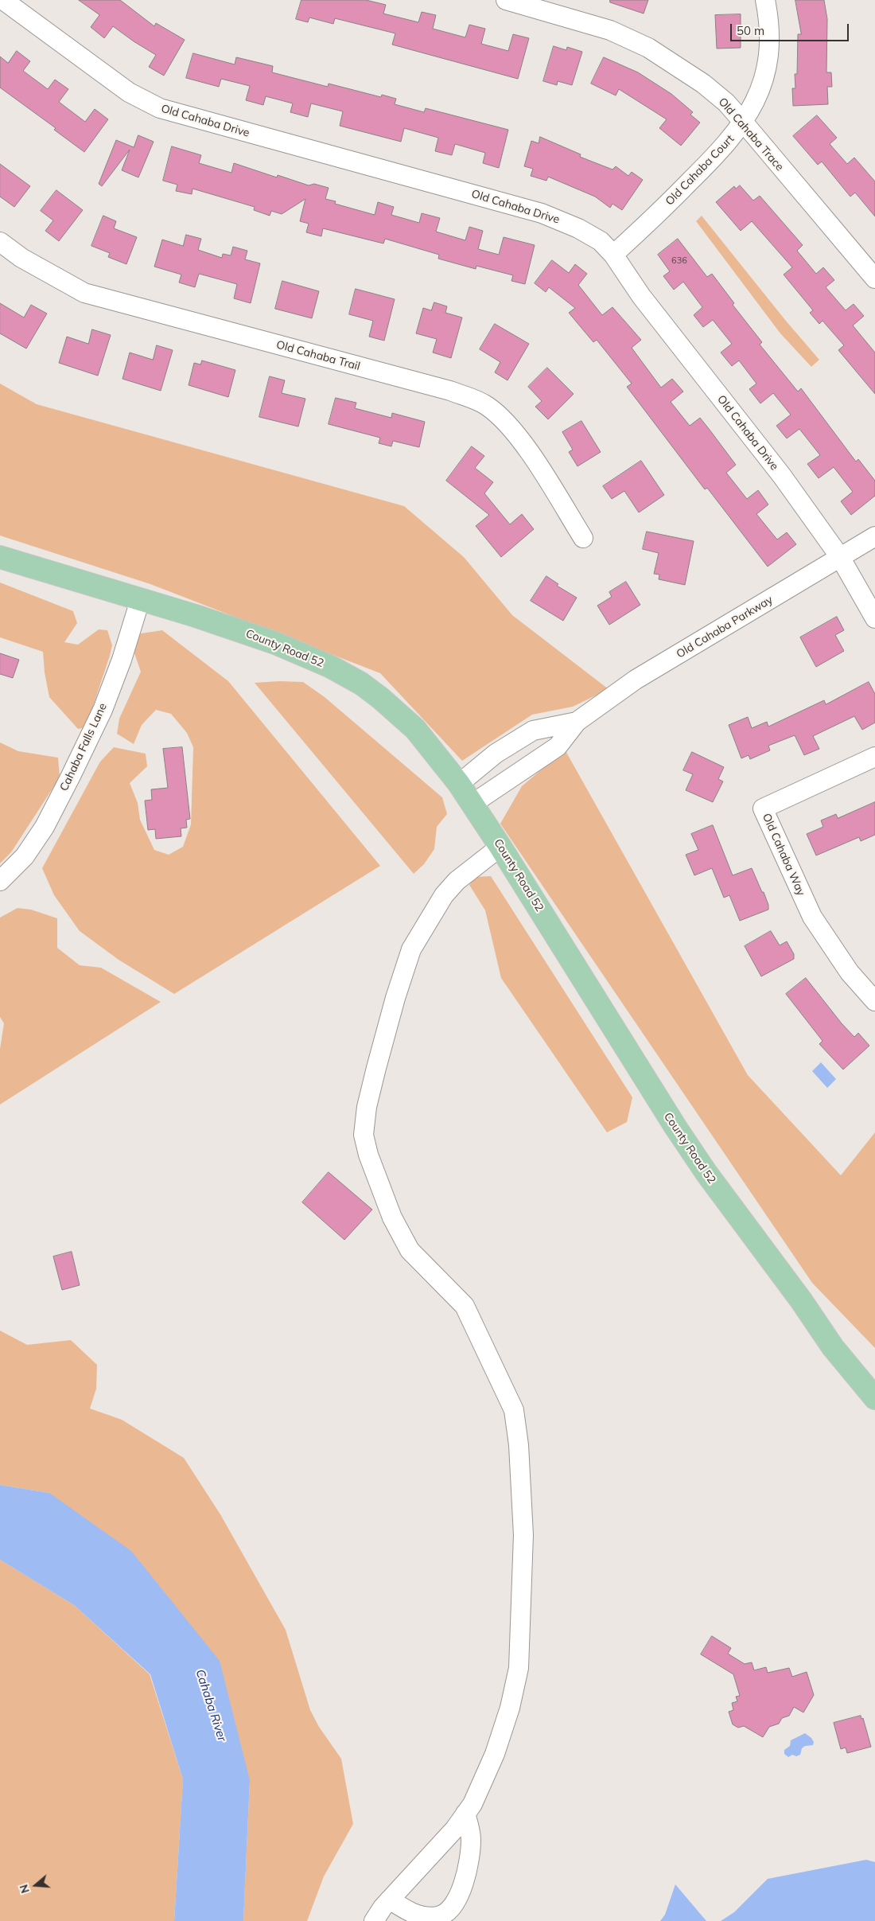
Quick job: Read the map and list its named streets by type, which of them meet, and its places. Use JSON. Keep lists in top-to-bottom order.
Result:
{
  "streets": {
    "main road": ["County Road 52"],
    "street": [
      "Old Cahaba Drive",
      "Old Cahaba Trace",
      "Old Cahaba Court",
      "Old Cahaba Trail",
      "Old Cahaba Parkway",
      "Cahaba Falls Lane",
      "Old Cahaba Way"
    ]
  },
  "crossings": [
    ["Old Cahaba Drive", "Old Cahaba Court"],
    ["Old Cahaba Drive", "Old Cahaba Parkway"],
    ["Old Cahaba Trace", "Old Cahaba Court"],
    ["Old Cahaba Parkway", "County Road 52"],
    ["County Road 52", "Cahaba Falls Lane"]
  ],
  "water": ["Cahaba River"],
  "house_numbers": ["636"],
  "scale_bar": "50 m",
  "north": "left"
}
